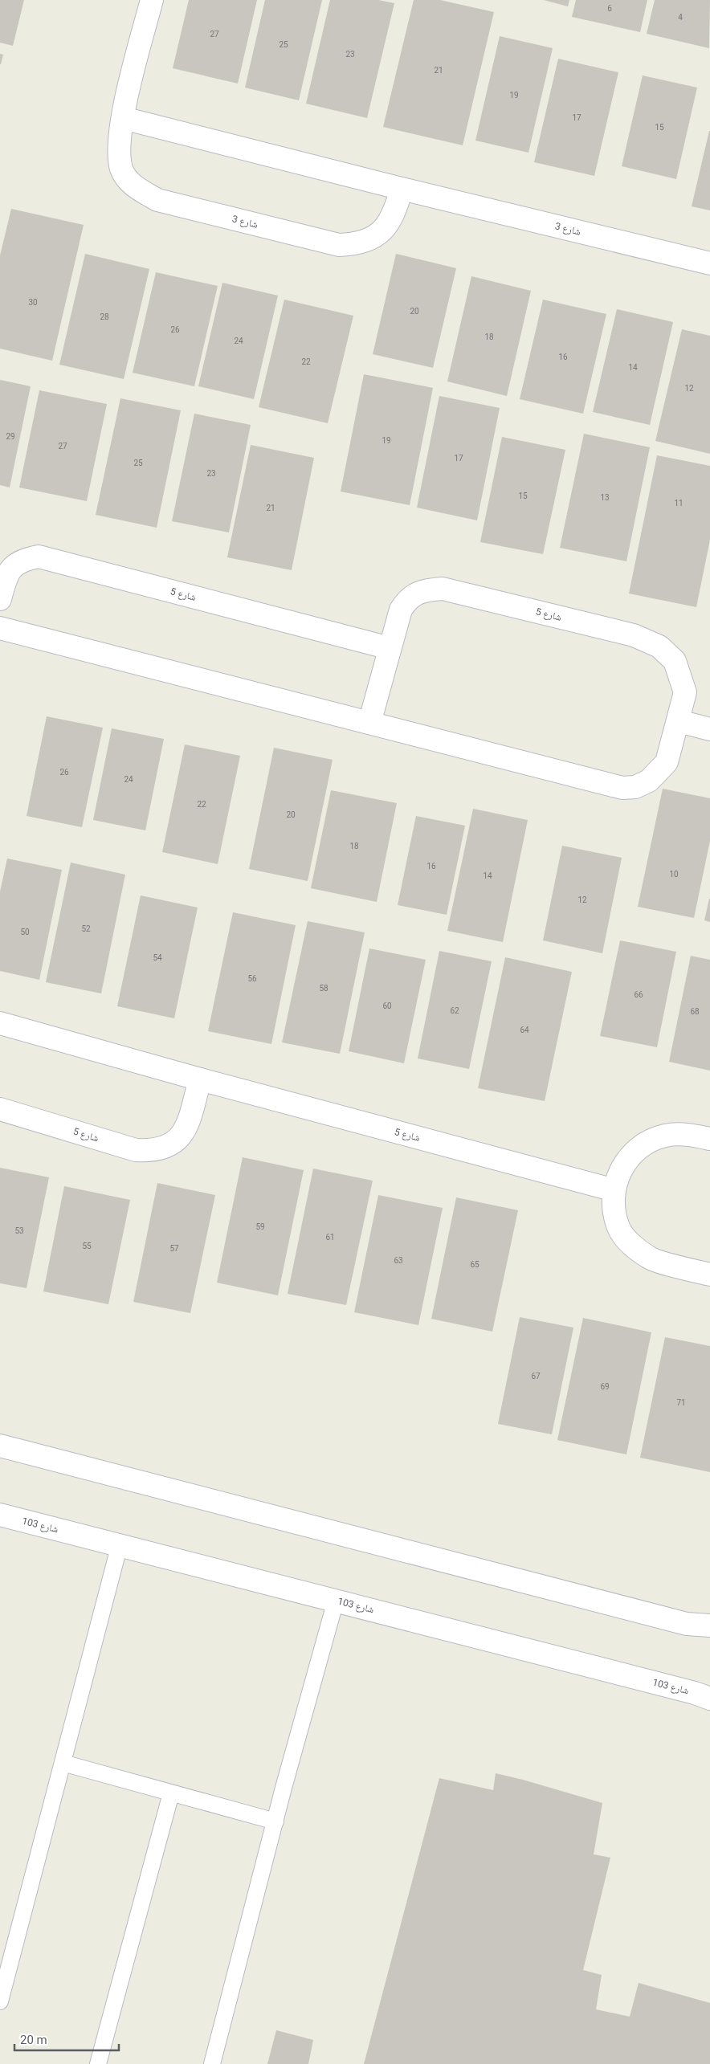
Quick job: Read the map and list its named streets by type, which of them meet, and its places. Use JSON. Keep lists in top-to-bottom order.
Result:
{
  "streets": {
    "street": ["شارع 3", "شارع 5", "شارع 103"]
  },
  "house_numbers": [
    "6",
    "4",
    "27",
    "25",
    "23",
    "21",
    "19",
    "17",
    "15",
    "30",
    "20",
    "28",
    "26",
    "18",
    "24",
    "16",
    "22",
    "14",
    "12",
    "29",
    "19",
    "27",
    "17",
    "25",
    "23",
    "15",
    "13",
    "11",
    "21",
    "26",
    "24",
    "22",
    "20",
    "18",
    "16",
    "10",
    "14",
    "12",
    "52",
    "50",
    "54",
    "56",
    "58",
    "66",
    "60",
    "62",
    "68",
    "64",
    "59",
    "53",
    "61",
    "55",
    "57",
    "63",
    "65",
    "67",
    "69",
    "71"
  ],
  "scale_bar": "20 m"
}
